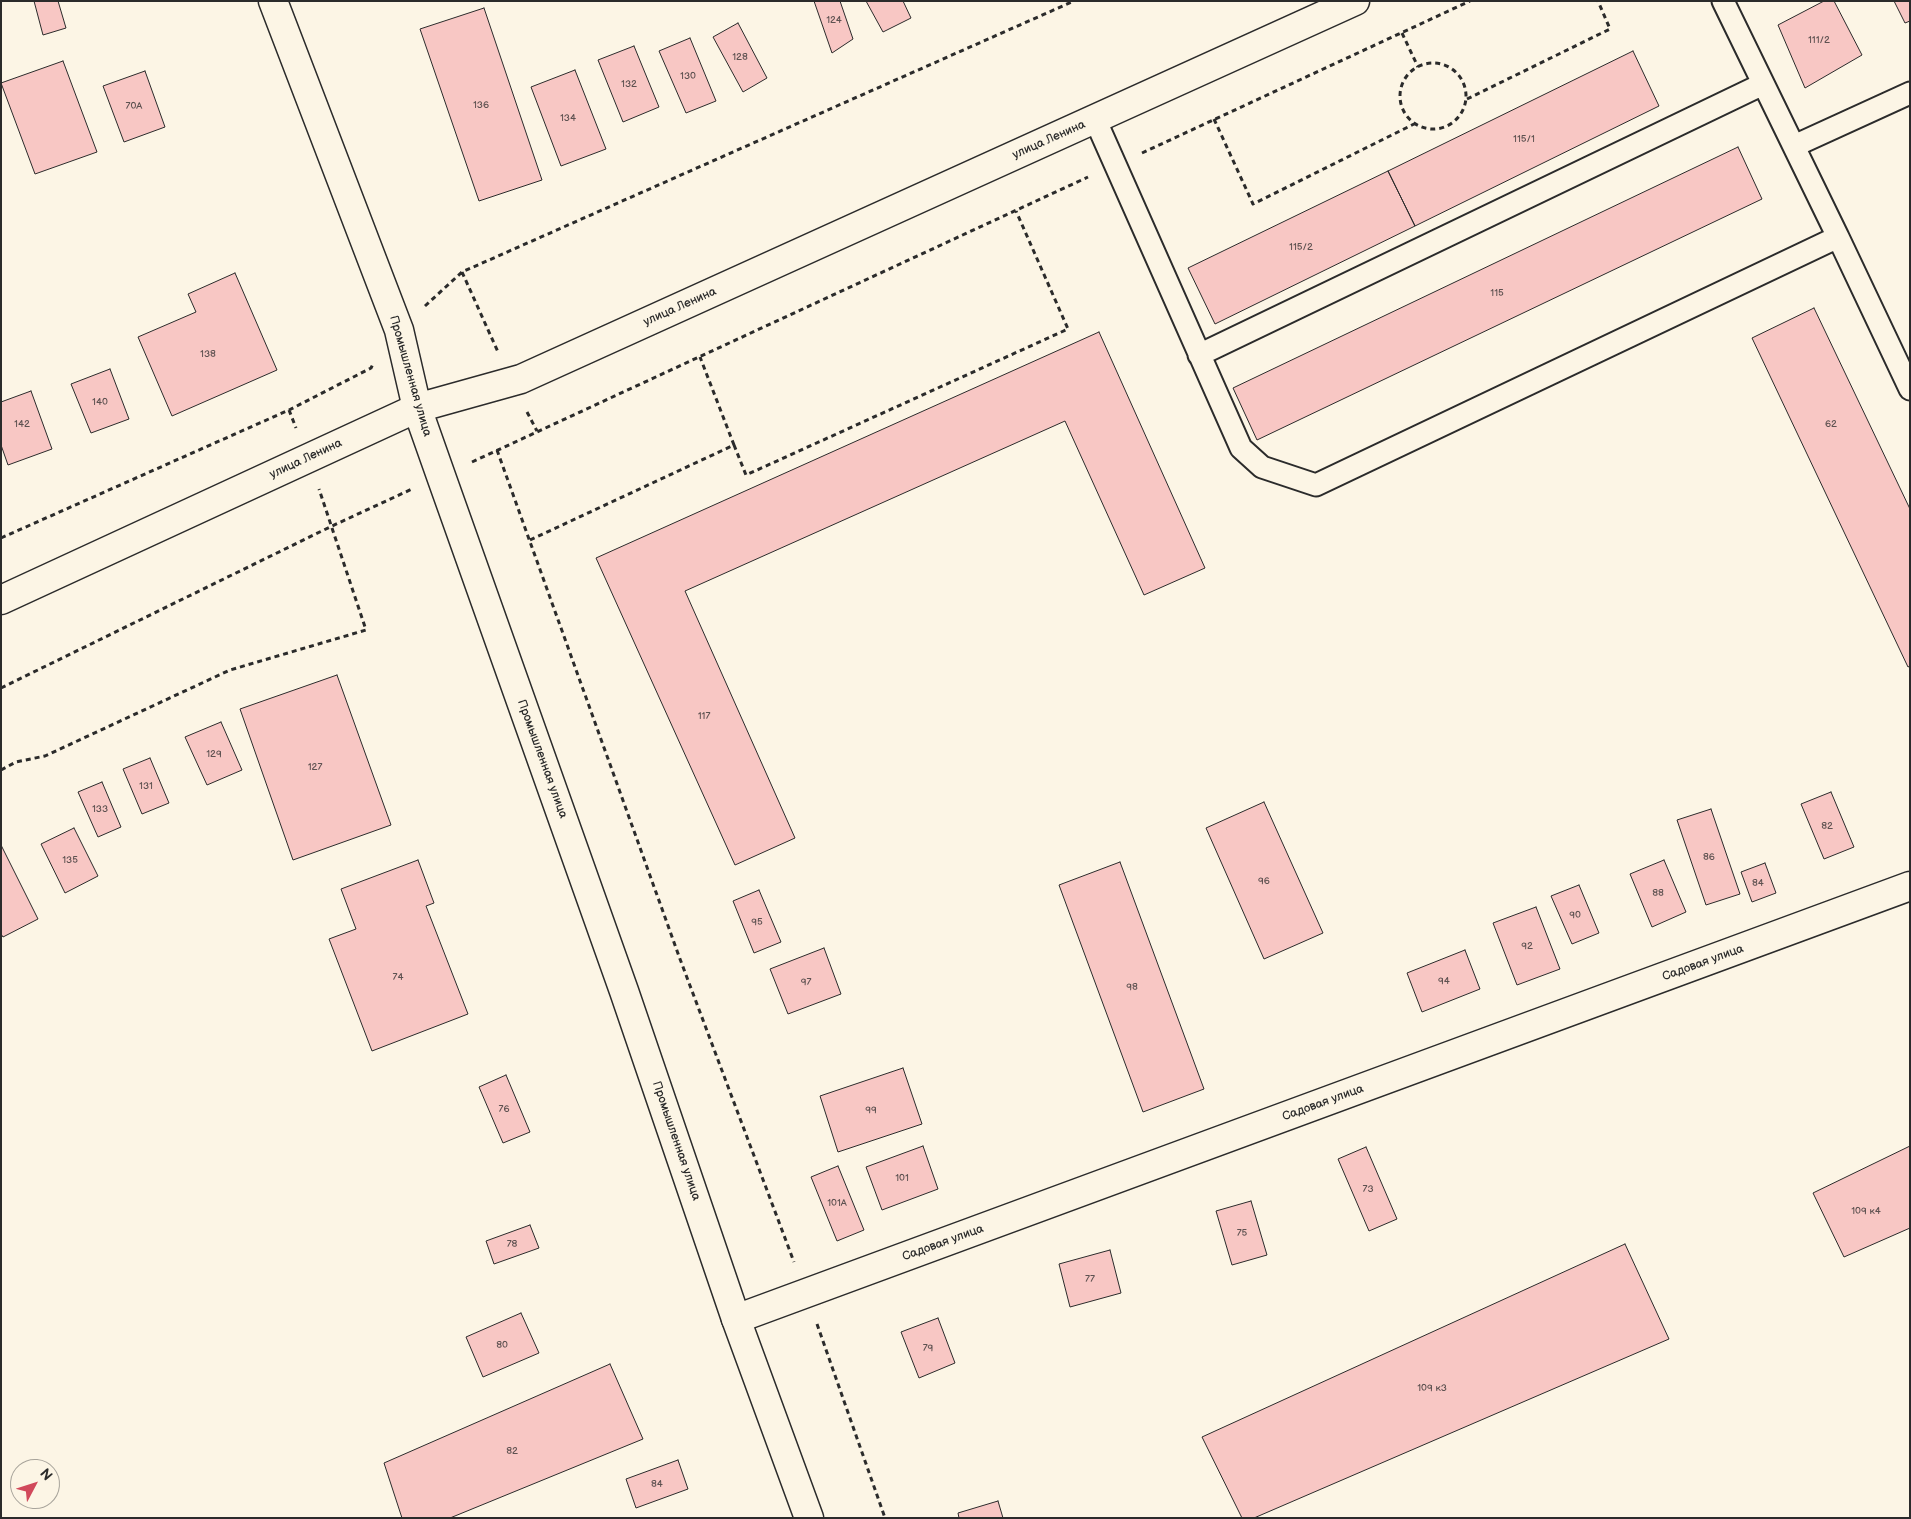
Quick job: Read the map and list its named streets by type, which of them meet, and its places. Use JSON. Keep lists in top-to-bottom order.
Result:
{
  "streets": {
    "street": ["улица Ленина", "Промышленная улица", "Садовая улица"]
  },
  "crossings": [
    ["улица Ленина", "Промышленная улица"],
    ["Промышленная улица", "Садовая улица"]
  ],
  "house_numbers": [
    "124",
    "111/2",
    "128",
    "130",
    "132",
    "136",
    "70А",
    "134",
    "115/1",
    "115/2",
    "115",
    "138",
    "140",
    "142",
    "62",
    "117",
    "129",
    "127",
    "131",
    "133",
    "82",
    "86",
    "135",
    "96",
    "84",
    "88",
    "90",
    "95",
    "92",
    "74",
    "94",
    "97",
    "98",
    "76",
    "99",
    "101",
    "73",
    "101А",
    "109 к4",
    "75",
    "78",
    "77",
    "80",
    "79",
    "109 к3",
    "82",
    "84"
  ],
  "north": "top right"
}
